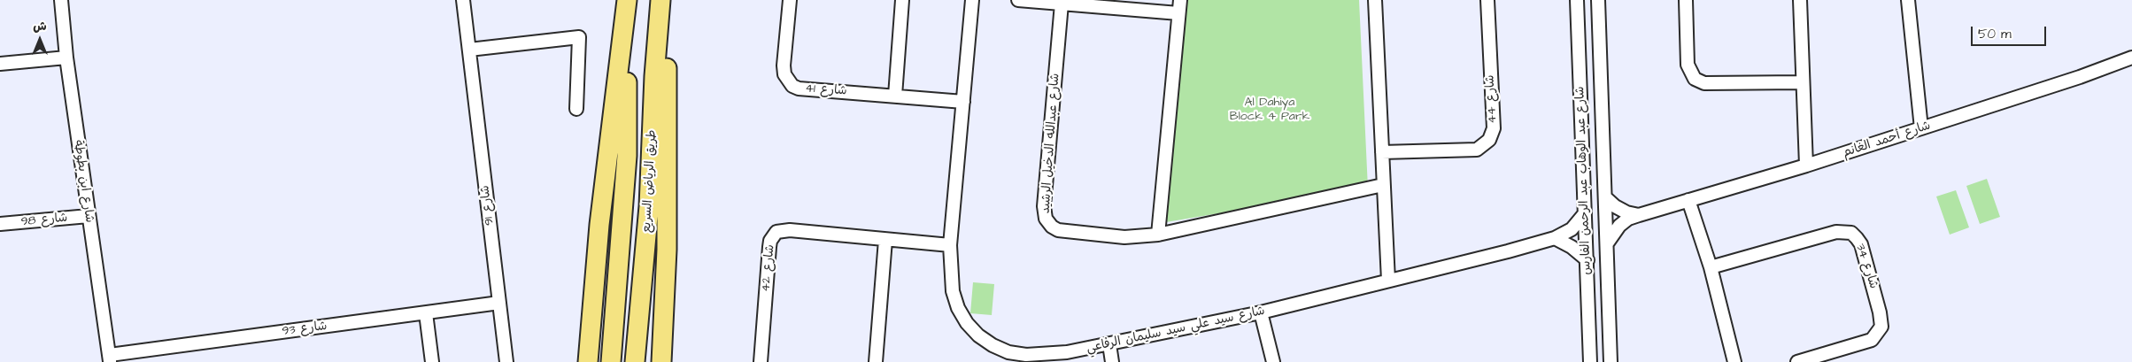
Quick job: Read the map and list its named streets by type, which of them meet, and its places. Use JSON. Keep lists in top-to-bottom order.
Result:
{
  "streets": {
    "highway": ["طريق الرياض السريع"],
    "street": [
      "شارع 41",
      "شارع 44",
      "شارع أحمد الغانم",
      "شارع عبدالله الدخيل الرشيد",
      "شارع عبد الوهاب عبد الرحمن الفارس",
      "شارع ابن بطوطة",
      "شارع 91",
      "شارع 98",
      "شارع 34",
      "شارع 42",
      "شارع 93",
      "شارع سيد علي سيد سليمان الرفاعي"
    ]
  },
  "crossings": [
    ["شارع 41", "شارع سيد علي سيد سليمان الرفاعي"],
    ["شارع أحمد الغانم", "شارع عبد الوهاب عبد الرحمن الفارس"],
    ["شارع عبد الوهاب عبد الرحمن الفارس", "شارع سيد علي سيد سليمان الرفاعي"],
    ["شارع ابن بطوطة", "شارع 98"],
    ["شارع ابن بطوطة", "شارع 93"],
    ["شارع 91", "شارع 93"],
    ["شارع 42", "شارع سيد علي سيد سليمان الرفاعي"]
  ],
  "parks": ["Al Dahiya Block 4 Park"],
  "scale_bar": "50 m",
  "north": "top"
}
